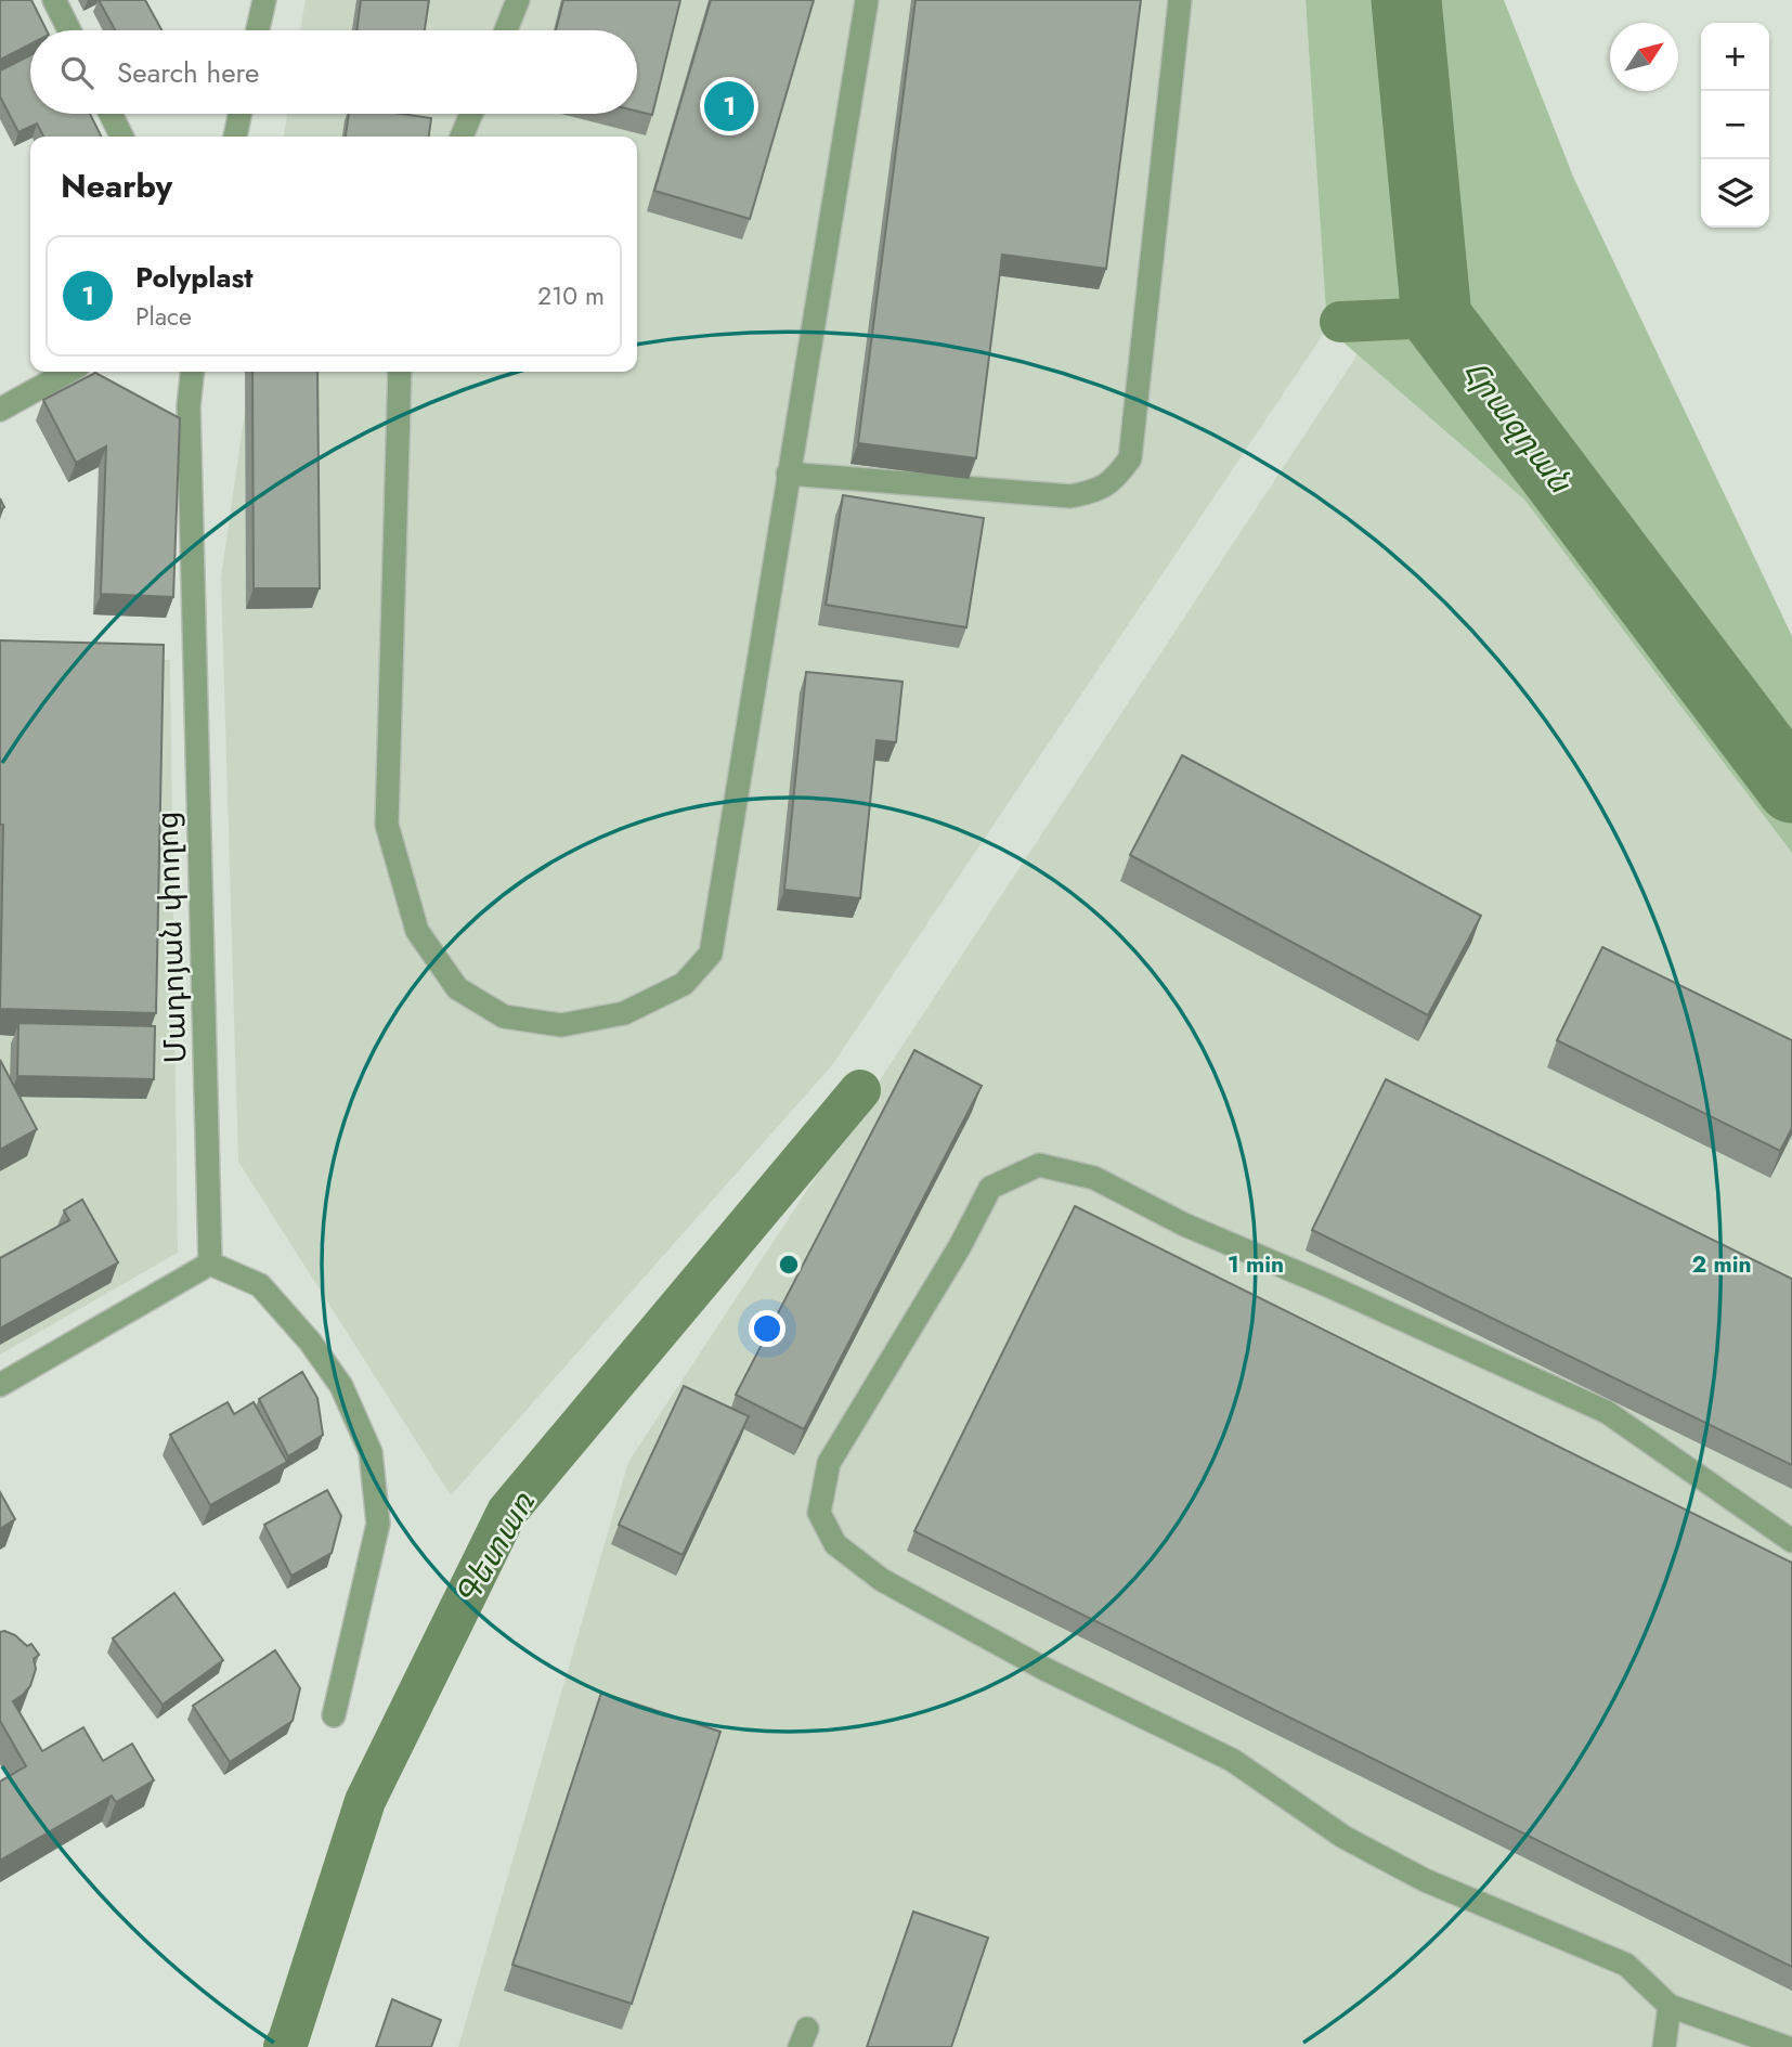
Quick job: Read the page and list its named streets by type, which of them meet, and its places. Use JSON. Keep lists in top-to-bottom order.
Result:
{
  "streets": {
    "street": ["Մադոյան փողոց"]
  },
  "water": ["Հրազդան", "Գետառ"],
  "north": "top right",
  "page": {
    "map_buttons": ["+", "−"],
    "search": "Search here",
    "pins": "1",
    "heading": "Nearby",
    "list": [
      {
        "mark": "1",
        "name": "Polyplast",
        "note": "Place",
        "value": "210 m"
      }
    ]
  },
  "rings": ["1 min", "2 min"]
}
